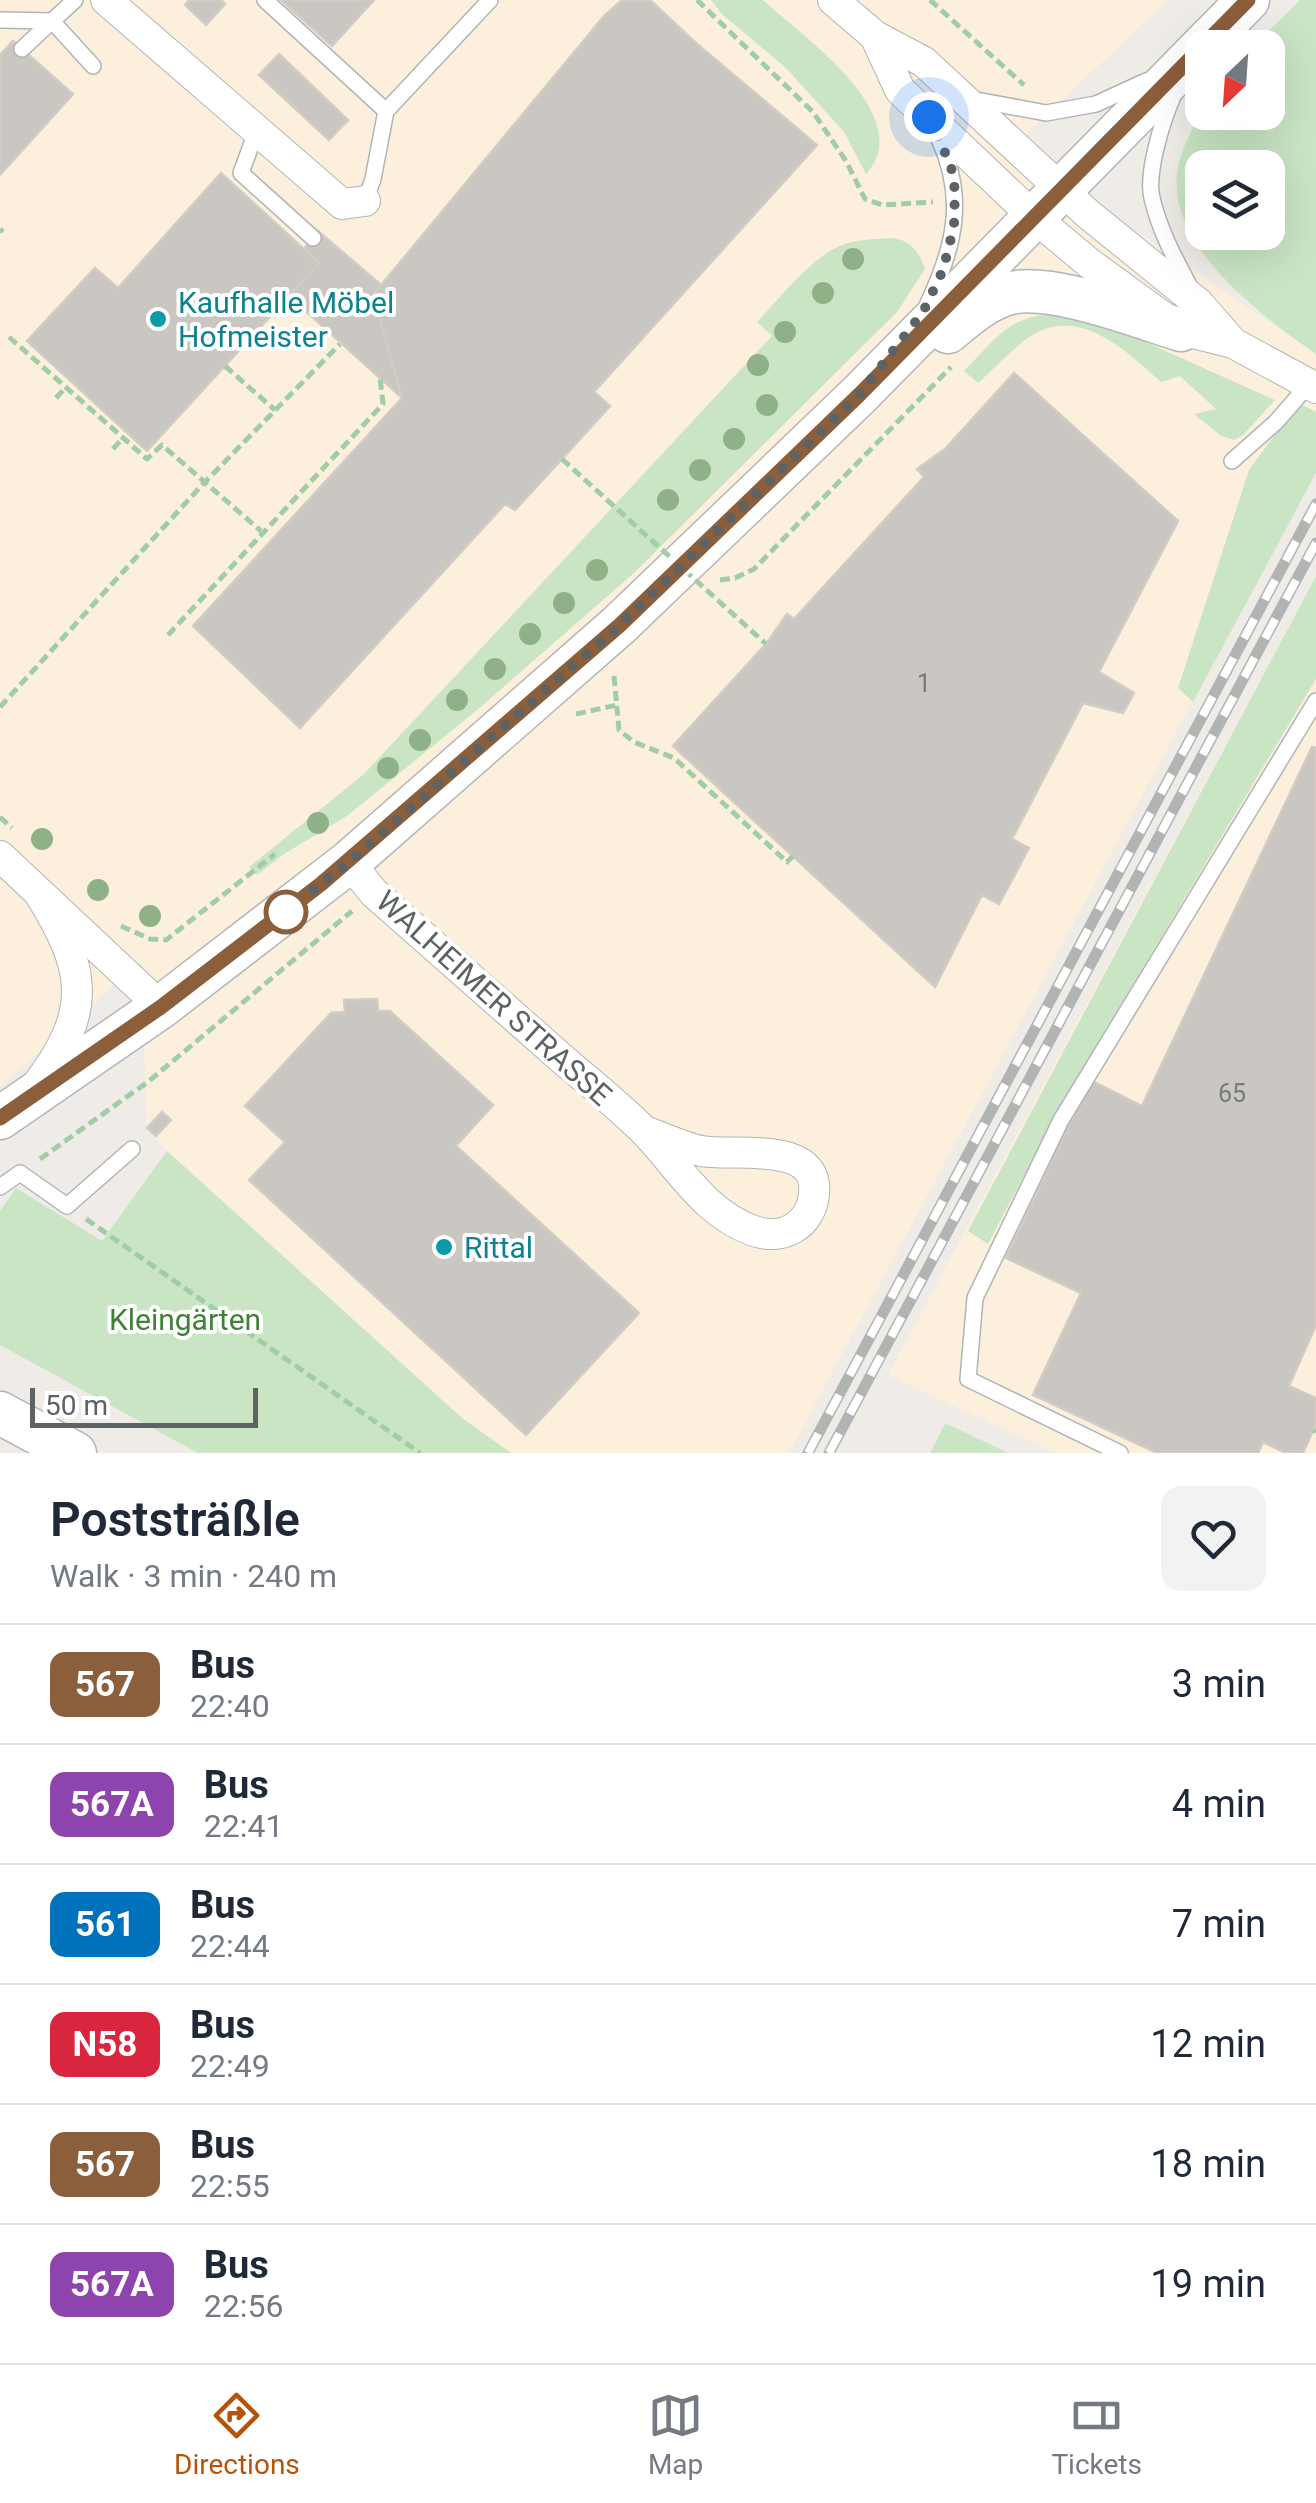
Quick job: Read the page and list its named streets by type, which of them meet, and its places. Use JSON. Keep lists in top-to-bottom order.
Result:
{
  "streets": {
    "street": ["WALHEIMER STRASSE"]
  },
  "parks": ["Kleingärten"],
  "places": ["Kaufhalle Möbel Hofmeister", "Rittal"],
  "lines": ["bus line 567"],
  "house_numbers": ["1", "65"],
  "scale_bar": "50 m",
  "north": "bottom left",
  "page": {
    "scale": "50 m",
    "heading": ["Poststräßle", "Walk · 3 min · 240 m"],
    "list": [
      {
        "mark": "567",
        "name": "Bus",
        "note": "22:40",
        "value": "3 min"
      },
      {
        "mark": "567A",
        "name": "Bus",
        "note": "22:41",
        "value": "4 min"
      },
      {
        "mark": "561",
        "name": "Bus",
        "note": "22:44",
        "value": "7 min"
      },
      {
        "mark": "N58",
        "name": "Bus",
        "note": "22:49",
        "value": "12 min"
      },
      {
        "mark": "567",
        "name": "Bus",
        "note": "22:55",
        "value": "18 min"
      },
      {
        "mark": "567A",
        "name": "Bus",
        "note": "22:56",
        "value": "19 min"
      }
    ],
    "tabs": ["Directions", "Map", "Tickets"]
  }
}
